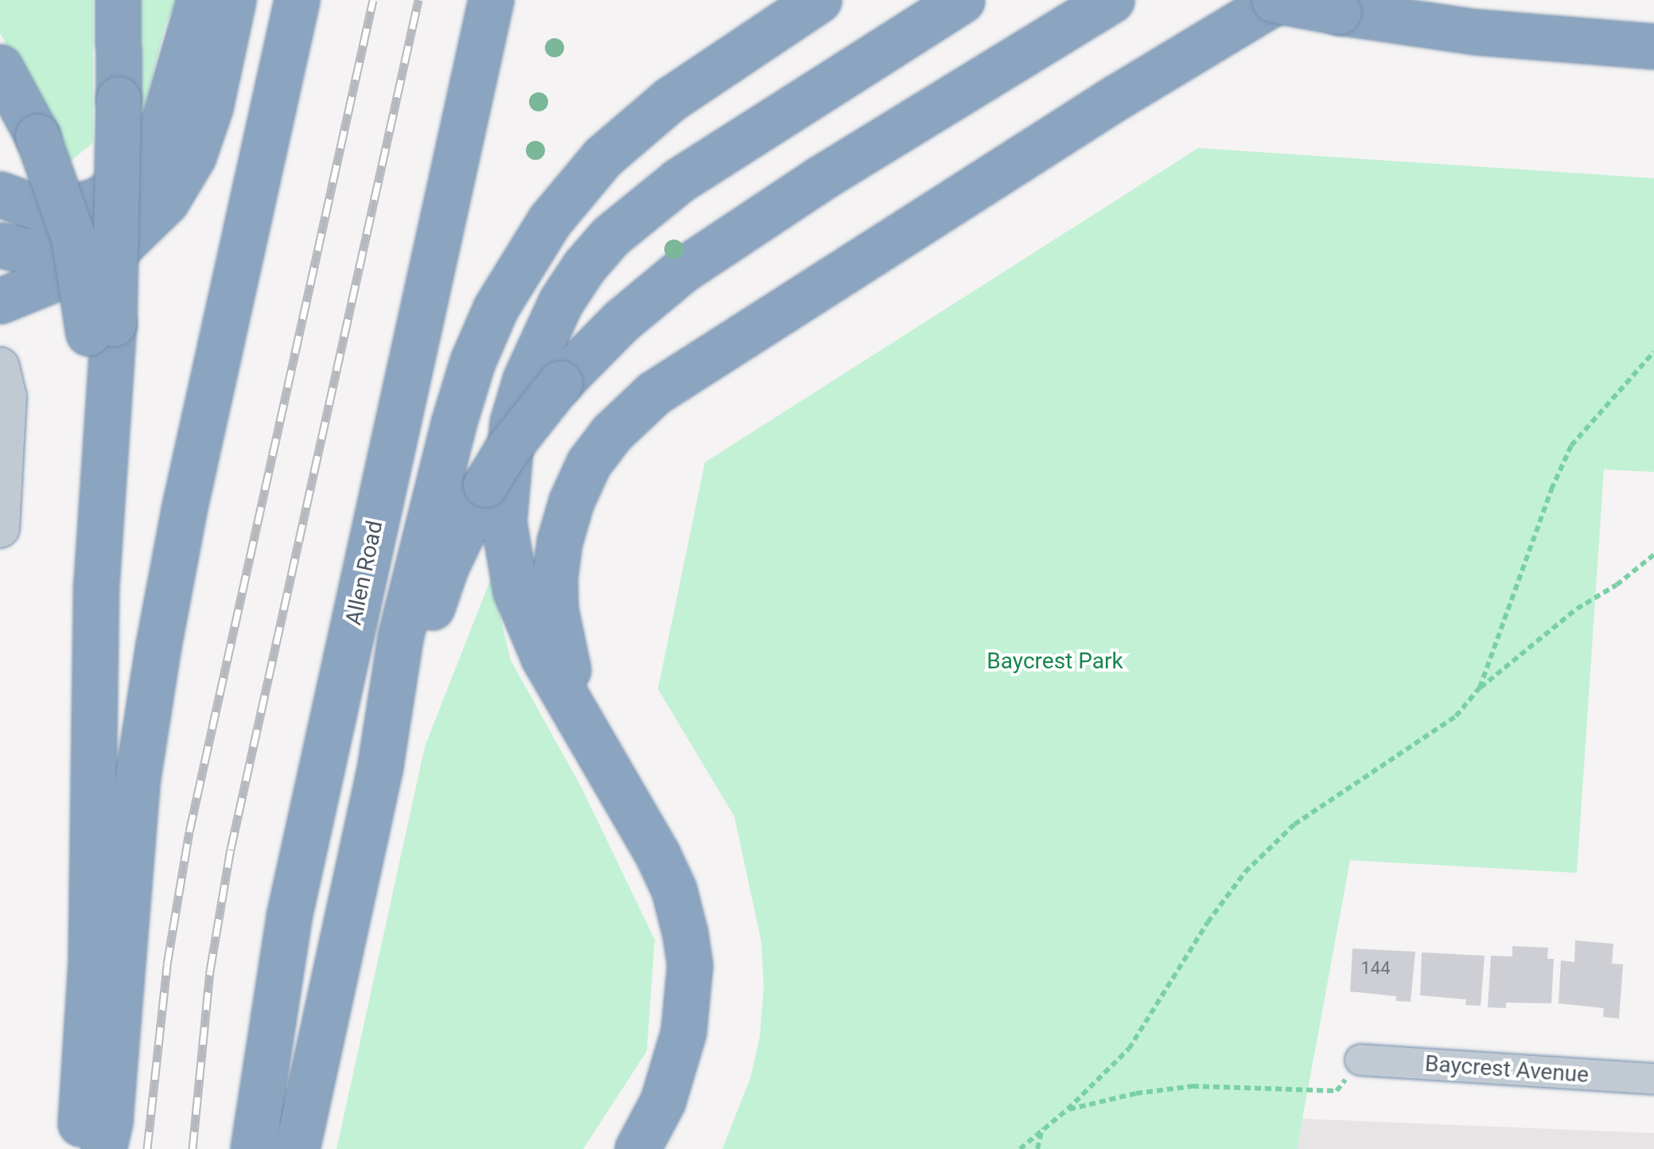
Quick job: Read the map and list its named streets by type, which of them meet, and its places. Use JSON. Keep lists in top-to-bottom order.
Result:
{
  "streets": {
    "highway": ["Allen Road"],
    "street": ["Baycrest Avenue"]
  },
  "parks": ["Baycrest Park"],
  "house_numbers": ["144"]
}
